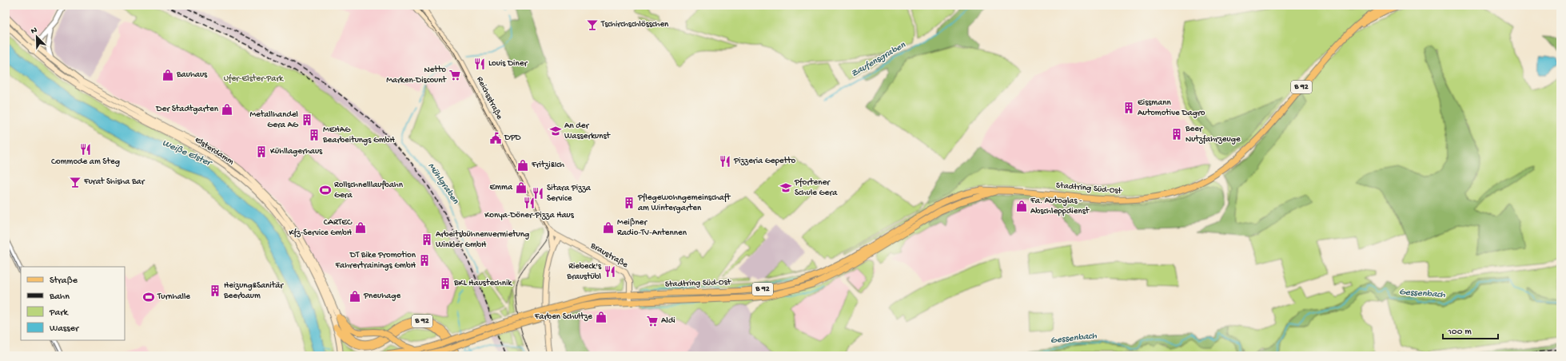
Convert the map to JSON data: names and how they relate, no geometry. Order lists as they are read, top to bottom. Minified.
{"streets":{"main road":["B 92","Reichsstraße","Elsterdamm","Stadtring Süd-Ost","Braustraße"]},"crossings":[["Reichsstraße","Braustraße"],["Stadtring Süd-Ost","Braustraße"]],"water":["Zaufensgraben","Weiße Elster","Mühlgraben","Gessenbach"],"parks":["Ufer-Elster-Park"],"places":{"bar":["Tschirchschlösschen","Furat Shisha Bar"],"restaurant":["Louis Diner","Commode am Steg","Pizzeria Gepetto","Sitara Pizza Service","Konya-Döner-Pizza Haus","Riebeck's Braustübl"],"shop":["Bauhaus","Der Stadtgarten","Fritzi&Ich","Emma","Fa. Autoglas - Abschleppdienst","CARTEC Kfz-Service GmbH","Meißner Radio-TV-Antennen","Pneuhage","Farben Schultze"],"supermarket":["Netto Marken-Discount","Aldi"],"building":["Eissmann Automotive Dagro","Metallhandel Gera AG","Beer Nutzfahrzeuge","MEHAG Bearbeitungs GmbH","Kühllagerhaus","Pflegewohngemeinschaft am Wintergarten","Arbeitsbühnenvermietung Winkler GmbH","DT Bike Promotion Fahrertrainings GmbH","BKL Haustechnik","Heizung&Sanitär Beerbaum"],"school or university":["An der Wasserkunst","Pfortener Schule Gera"],"public building":["DPD"],"sports":["Rollschnelllaufbahn Gera","Turnhalle"]},"legend":["Straße","Bahn","Park","Wasser"],"scale_bar":"100 m","north":"top left"}
